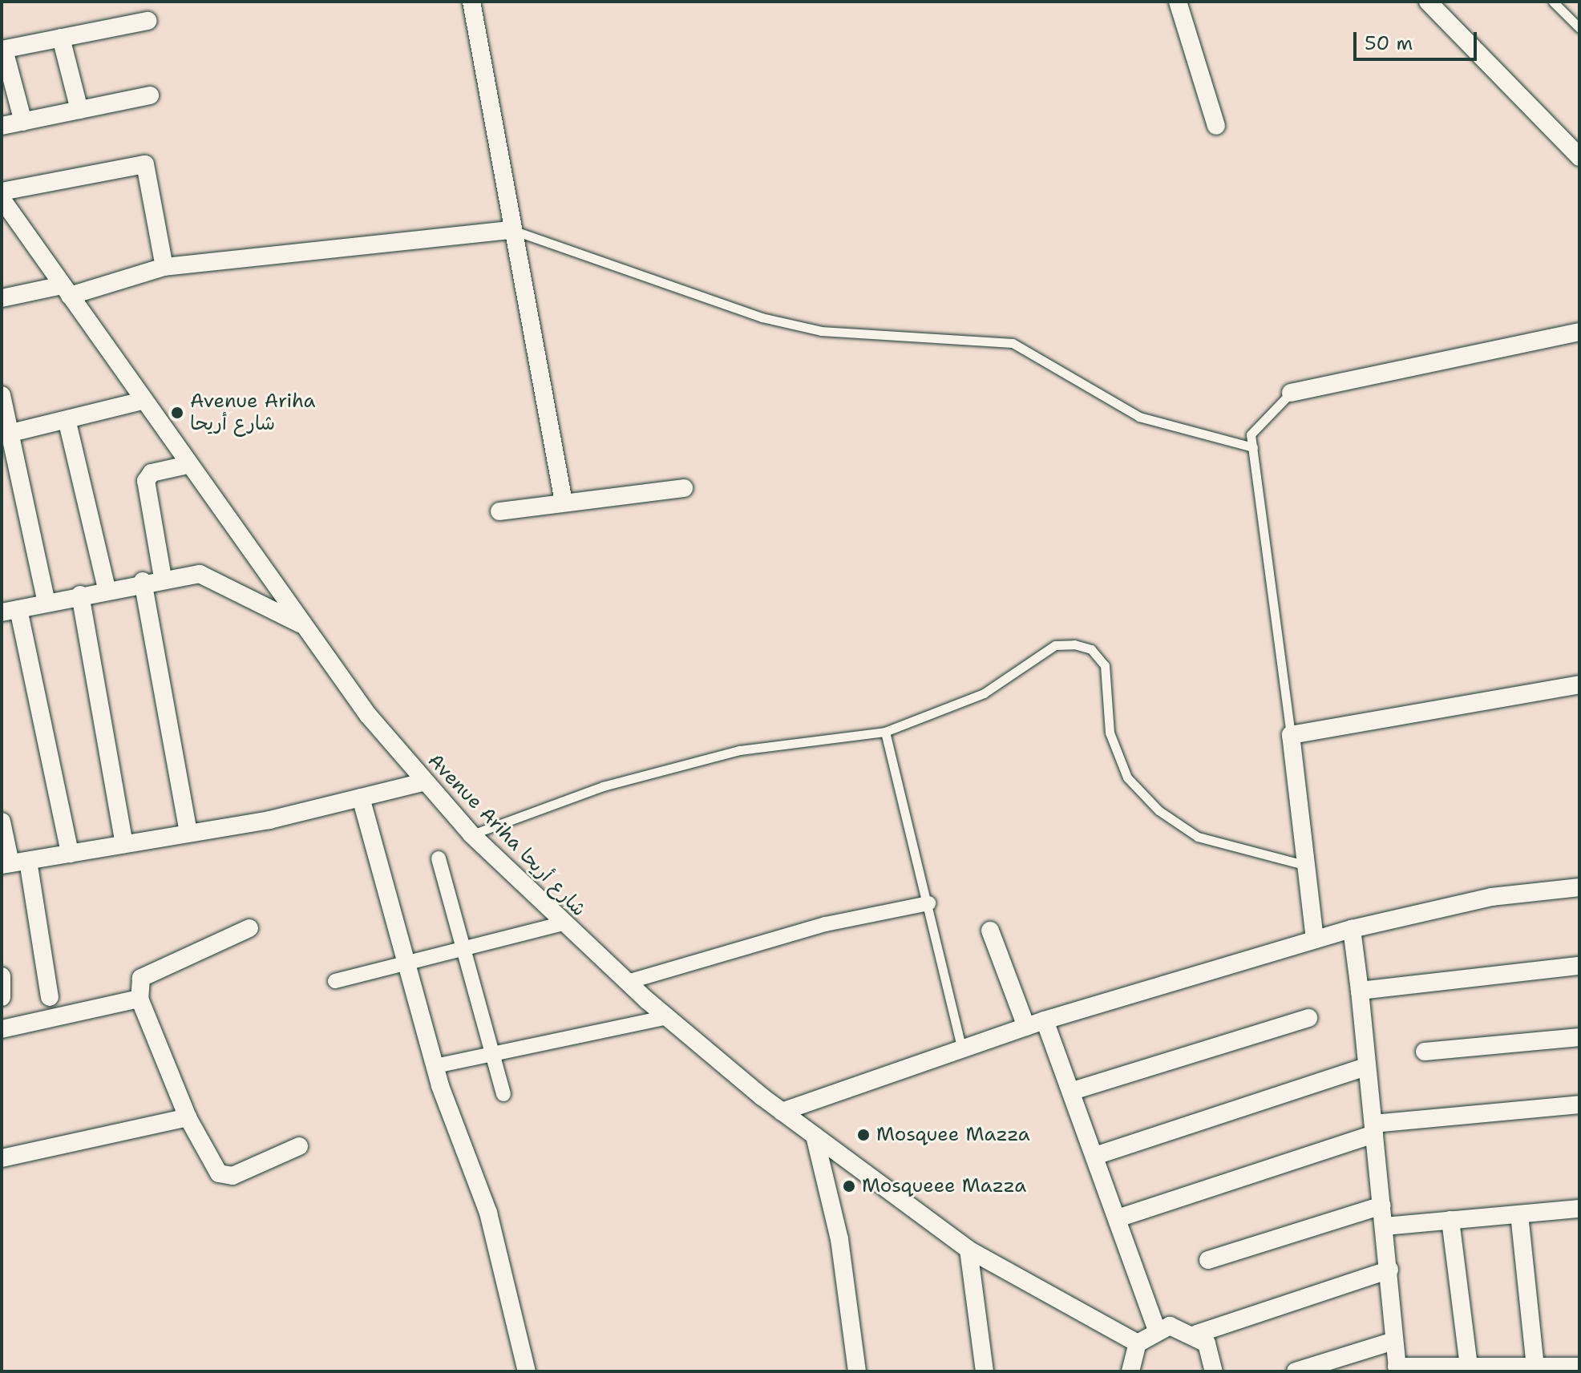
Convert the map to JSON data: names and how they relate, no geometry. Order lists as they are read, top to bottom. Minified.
{"streets":{"street":["Avenue Ariha شارع أريحا"]},"places":["Avenue Ariha شارع أريحا","Mosquee Mazza","Mosqueee Mazza"],"scale_bar":"50 m"}
